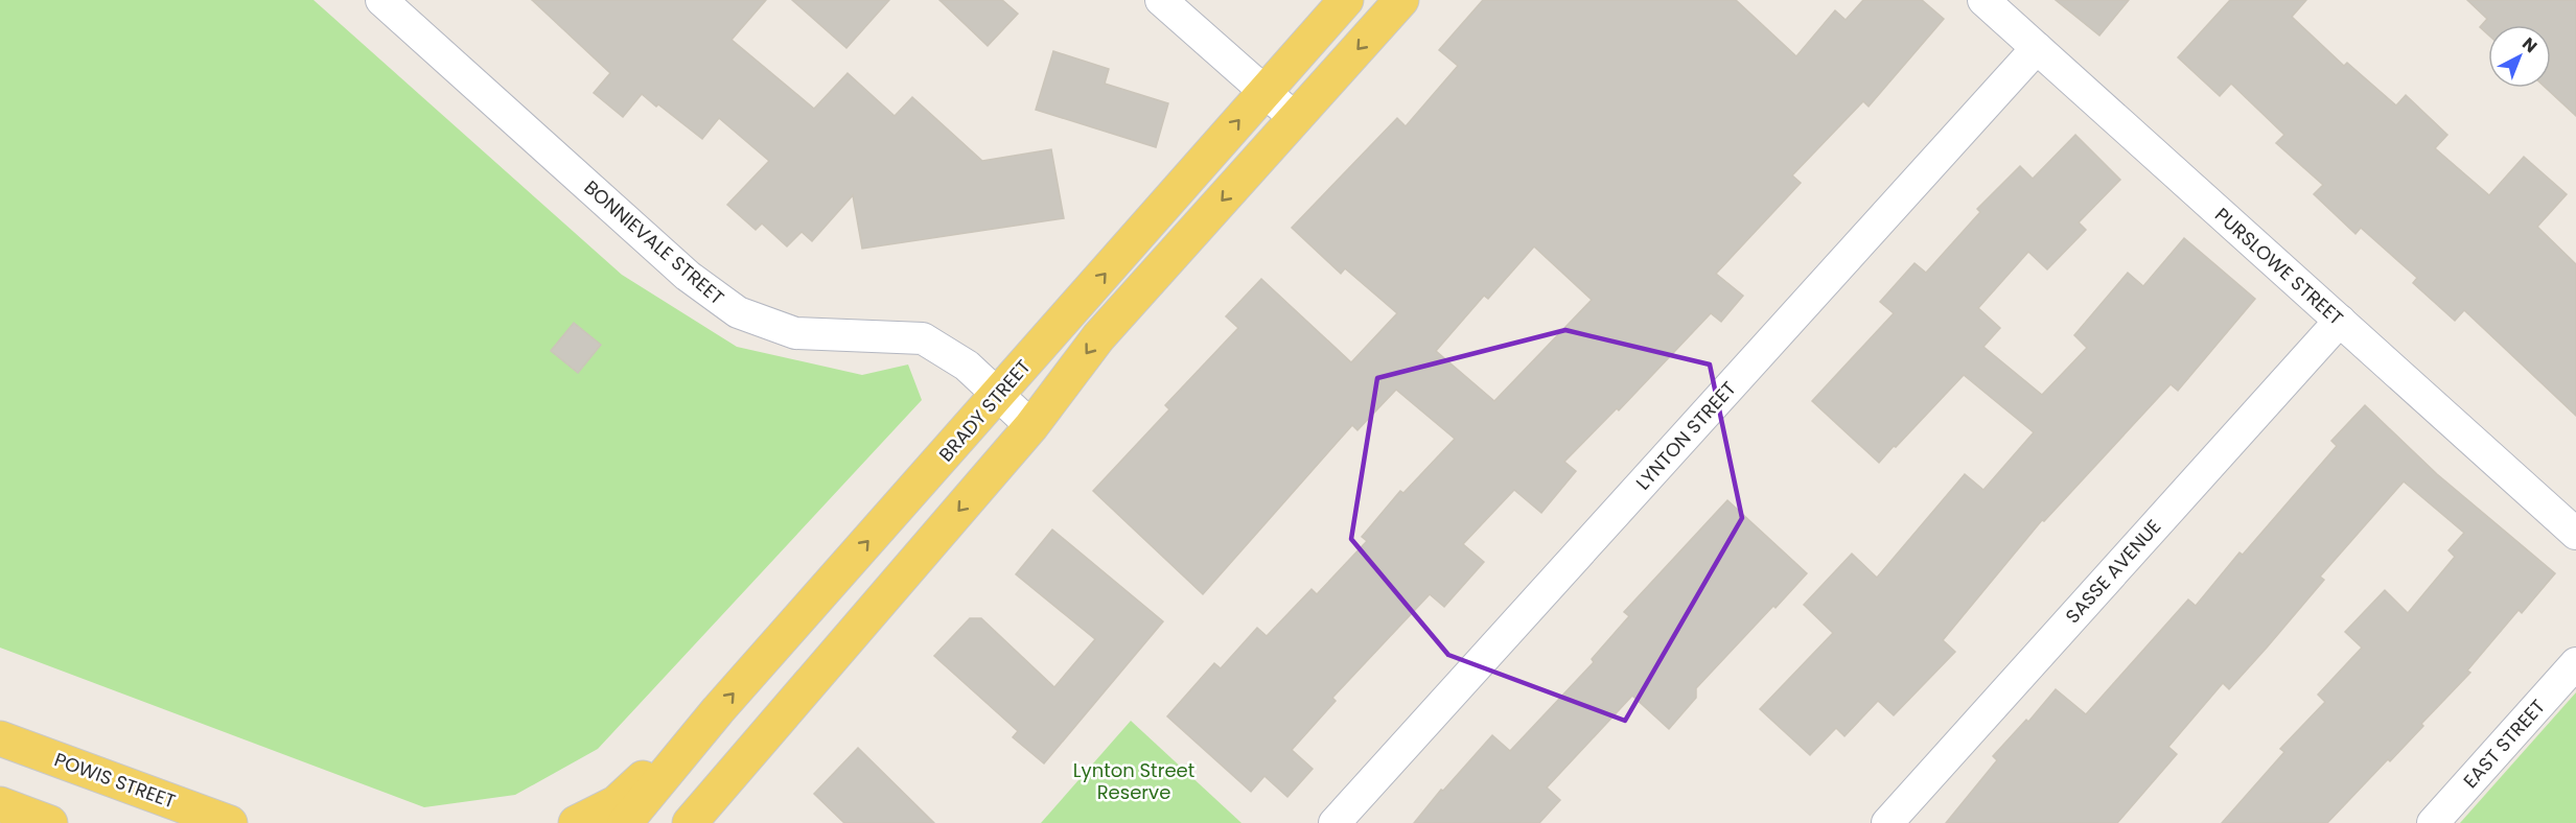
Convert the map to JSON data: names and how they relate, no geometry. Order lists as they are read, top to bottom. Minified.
{"streets":{"main road":["BRADY STREET","POWIS STREET"],"street":["BONNIEVALE STREET","PURSLOWE STREET","LYNTON STREET","SASSE AVENUE","EAST STREET"]},"crossings":[["BONNIEVALE STREET","BRADY STREET"],["PURSLOWE STREET","LYNTON STREET"],["PURSLOWE STREET","SASSE AVENUE"]],"parks":["Lynton Street Reserve"],"north":"top right"}
